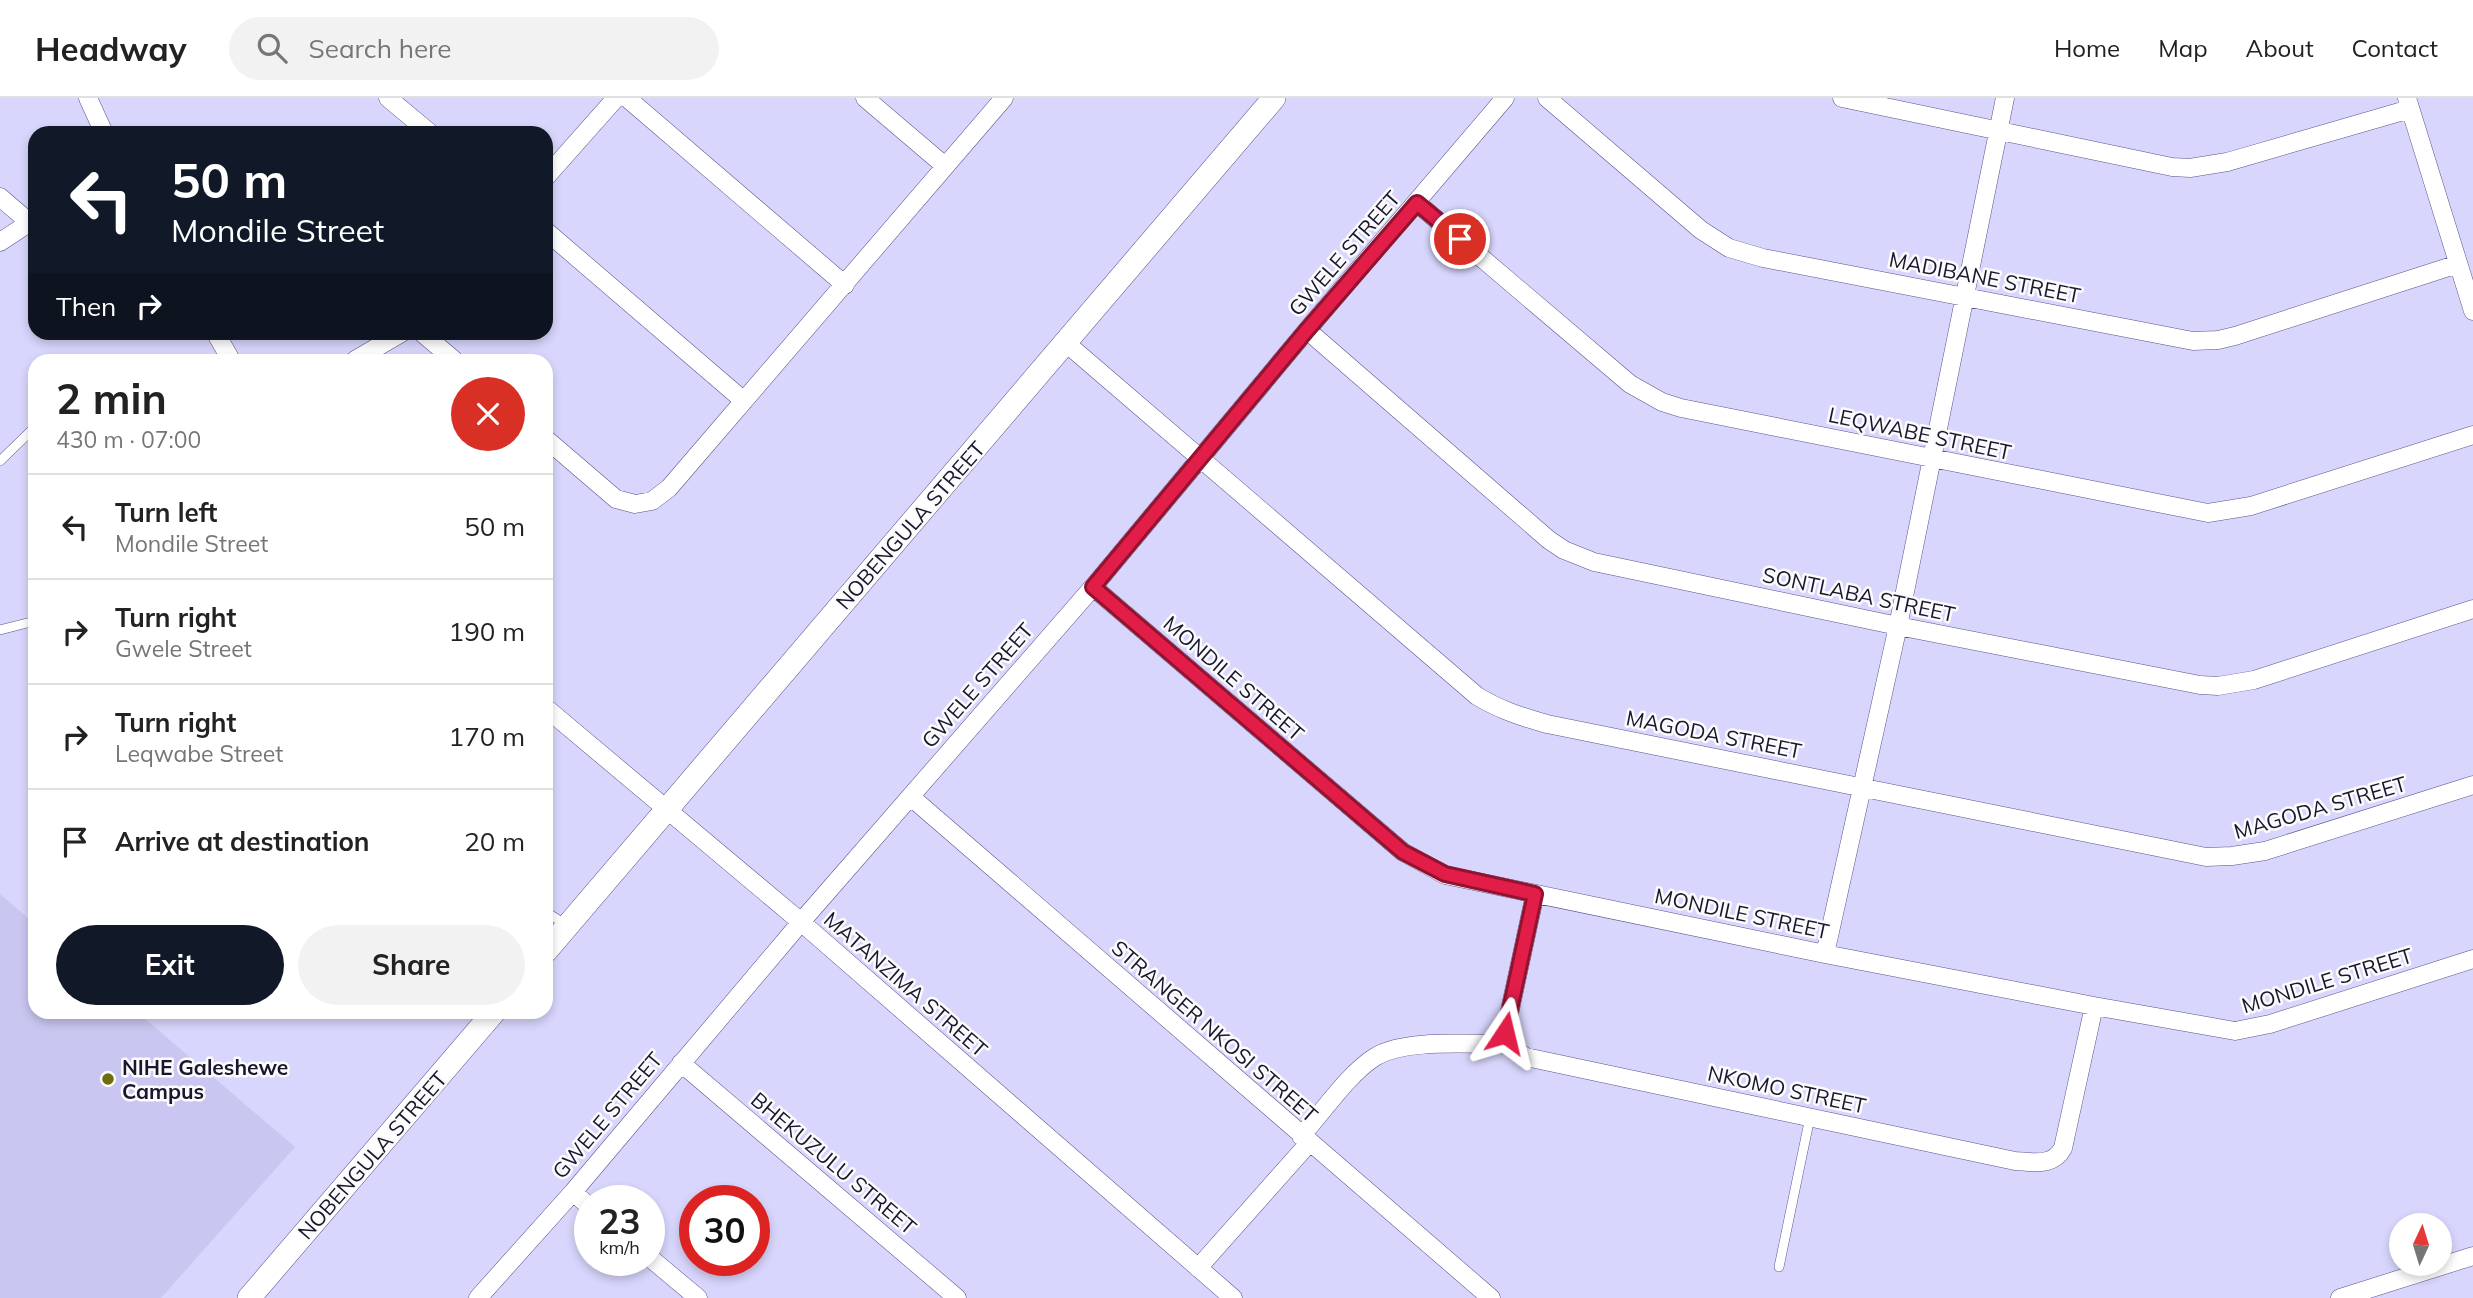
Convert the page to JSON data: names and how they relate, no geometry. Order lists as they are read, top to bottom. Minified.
{"streets":{"street":["GWELE STREET","MADIBANE STREET","LEQWABE STREET","NOBENGULA STREET","SONTLABA STREET","MONDILE STREET","MAGODA STREET","MATANZIMA STREET","STRANGER NKOSI STREET","NKOMO STREET","BHEKUZULU STREET"]},"crossings":[["GWELE STREET","LEQWABE STREET"],["GWELE STREET","SONTLABA STREET"],["GWELE STREET","MONDILE STREET"],["GWELE STREET","MAGODA STREET"],["GWELE STREET","MATANZIMA STREET"],["GWELE STREET","STRANGER NKOSI STREET"],["GWELE STREET","BHEKUZULU STREET"],["NOBENGULA STREET","MAGODA STREET"],["NOBENGULA STREET","MATANZIMA STREET"],["MONDILE STREET","NKOMO STREET"]],"places":["NIHE Galeshewe Campus"],"north":"top","page":{"header":"Headway","search":"Search here","nav":["Home","Map","About","Contact"],"turn":["50 m","Mondile Street"],"then":"Then","heading":["2 min","430 m · 07:00"],"list":[{"name":"Turn left","note":"Mondile Street","value":"50 m"},{"name":"Turn right","note":"Gwele Street","value":"190 m"},{"name":"Turn right","note":"Leqwabe Street","value":"170 m"},{"name":"Arrive at destination","value":"20 m"}],"buttons":["Exit","Share"],"speed":"23 km/h","limit":"30"}}
